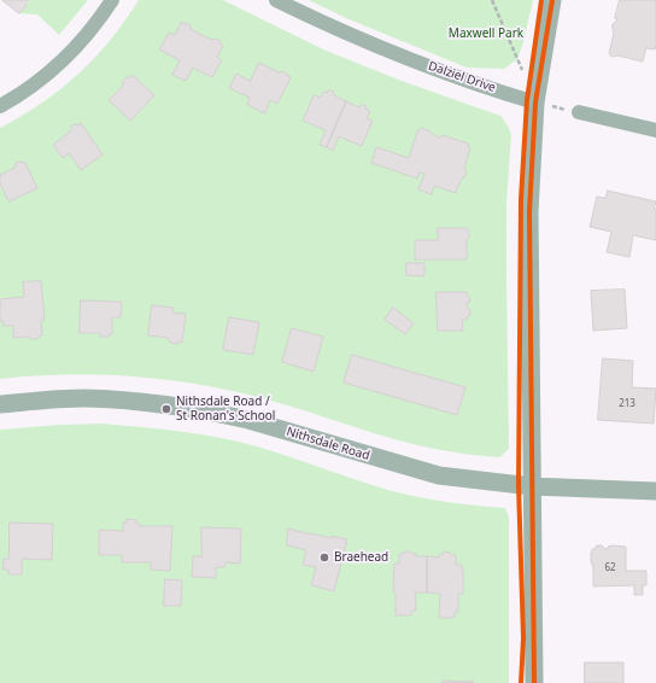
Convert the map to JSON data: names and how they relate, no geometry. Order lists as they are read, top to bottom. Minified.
{"streets":{"street":["Dalziel Drive","Nithsdale Road"]},"parks":["Maxwell Park"],"places":["Nithsdale Road / St Ronan's School","Braehead"],"house_numbers":["213","62"]}
